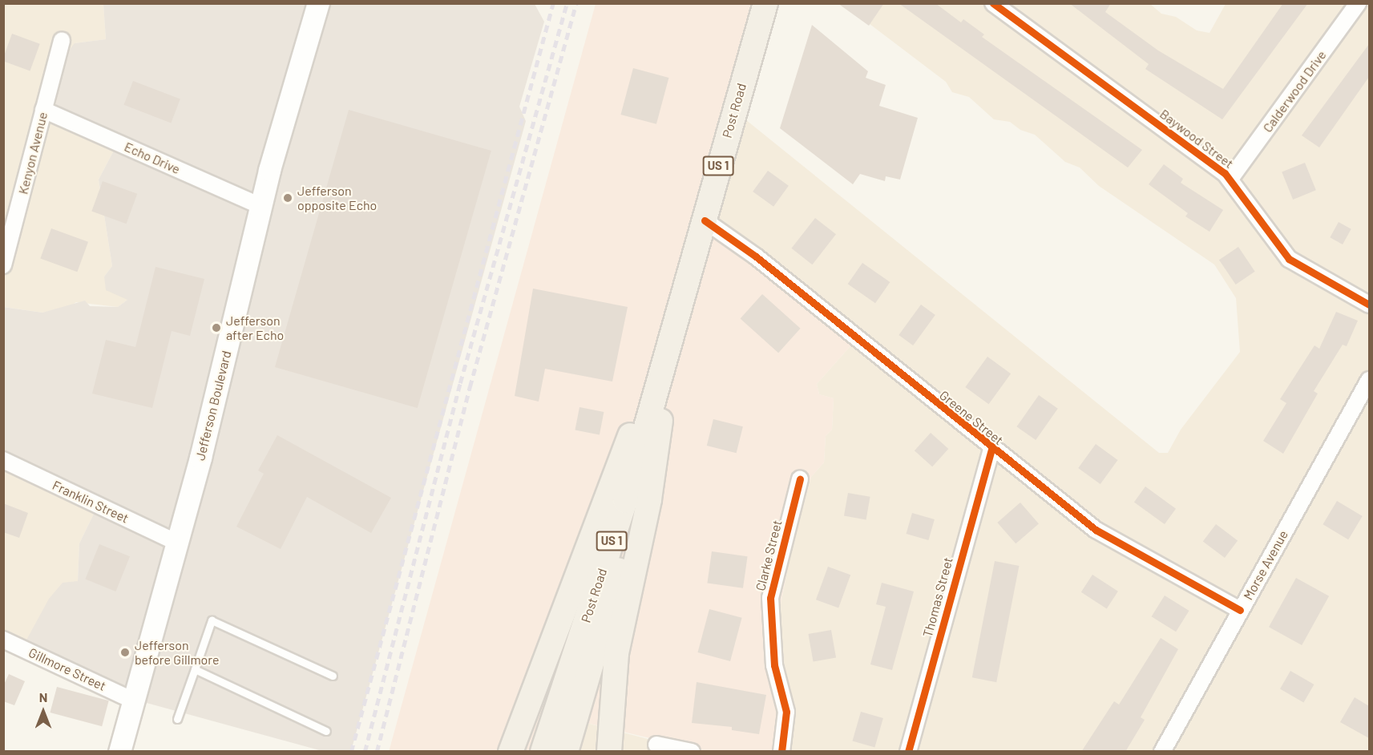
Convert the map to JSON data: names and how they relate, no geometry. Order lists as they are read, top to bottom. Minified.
{"streets":{"main road":["Post Road","US 1","Jefferson Boulevard"],"street":["Calderwood Drive","Baywood Street","Kenyon Avenue","Echo Drive","Greene Street","Franklin Street","Clarke Street","Morse Avenue","Thomas Street","Gillmore Street"]},"crossings":[["Calderwood Drive","Baywood Street"],["Post Road","Greene Street"],["Kenyon Avenue","Echo Drive"],["Echo Drive","Jefferson Boulevard"],["Jefferson Boulevard","Franklin Street"],["Jefferson Boulevard","Gillmore Street"],["Greene Street","Morse Avenue"],["Greene Street","Thomas Street"]],"places":["Jefferson opposite Echo","Jefferson after Echo","Jefferson before Gillmore"],"north":"top"}
